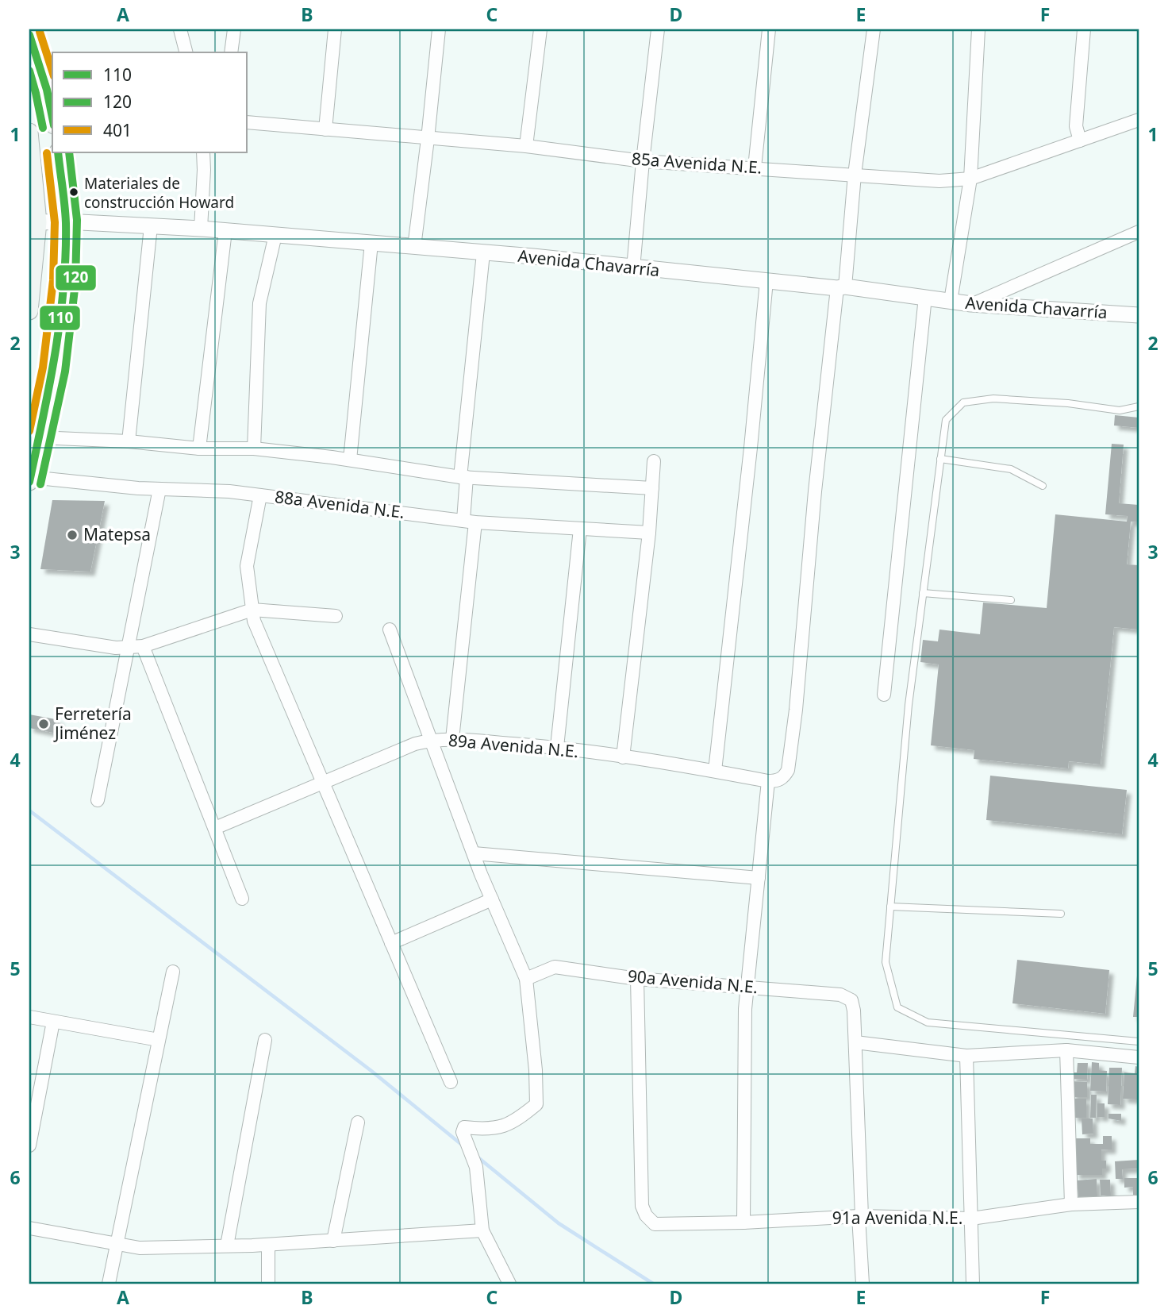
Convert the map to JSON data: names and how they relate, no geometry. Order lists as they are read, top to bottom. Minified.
{"streets":{"street":["85a Avenida N.E.","Avenida Chavarría","88a Avenida N.E.","89a Avenida N.E.","90a Avenida N.E.","91a Avenida N.E."]},"crossings":[["90a Avenida N.E.","91a Avenida N.E."]],"places":["Materiales de construcción Howard","Matepsa","Ferretería Jiménez"],"lines":["transit line 401","transit line 110","transit line 120"],"legend":["110","120","401"],"grid":{"columns":["A","B","C","D","E","F"],"rows":["1","2","3","4","5","6"]}}
